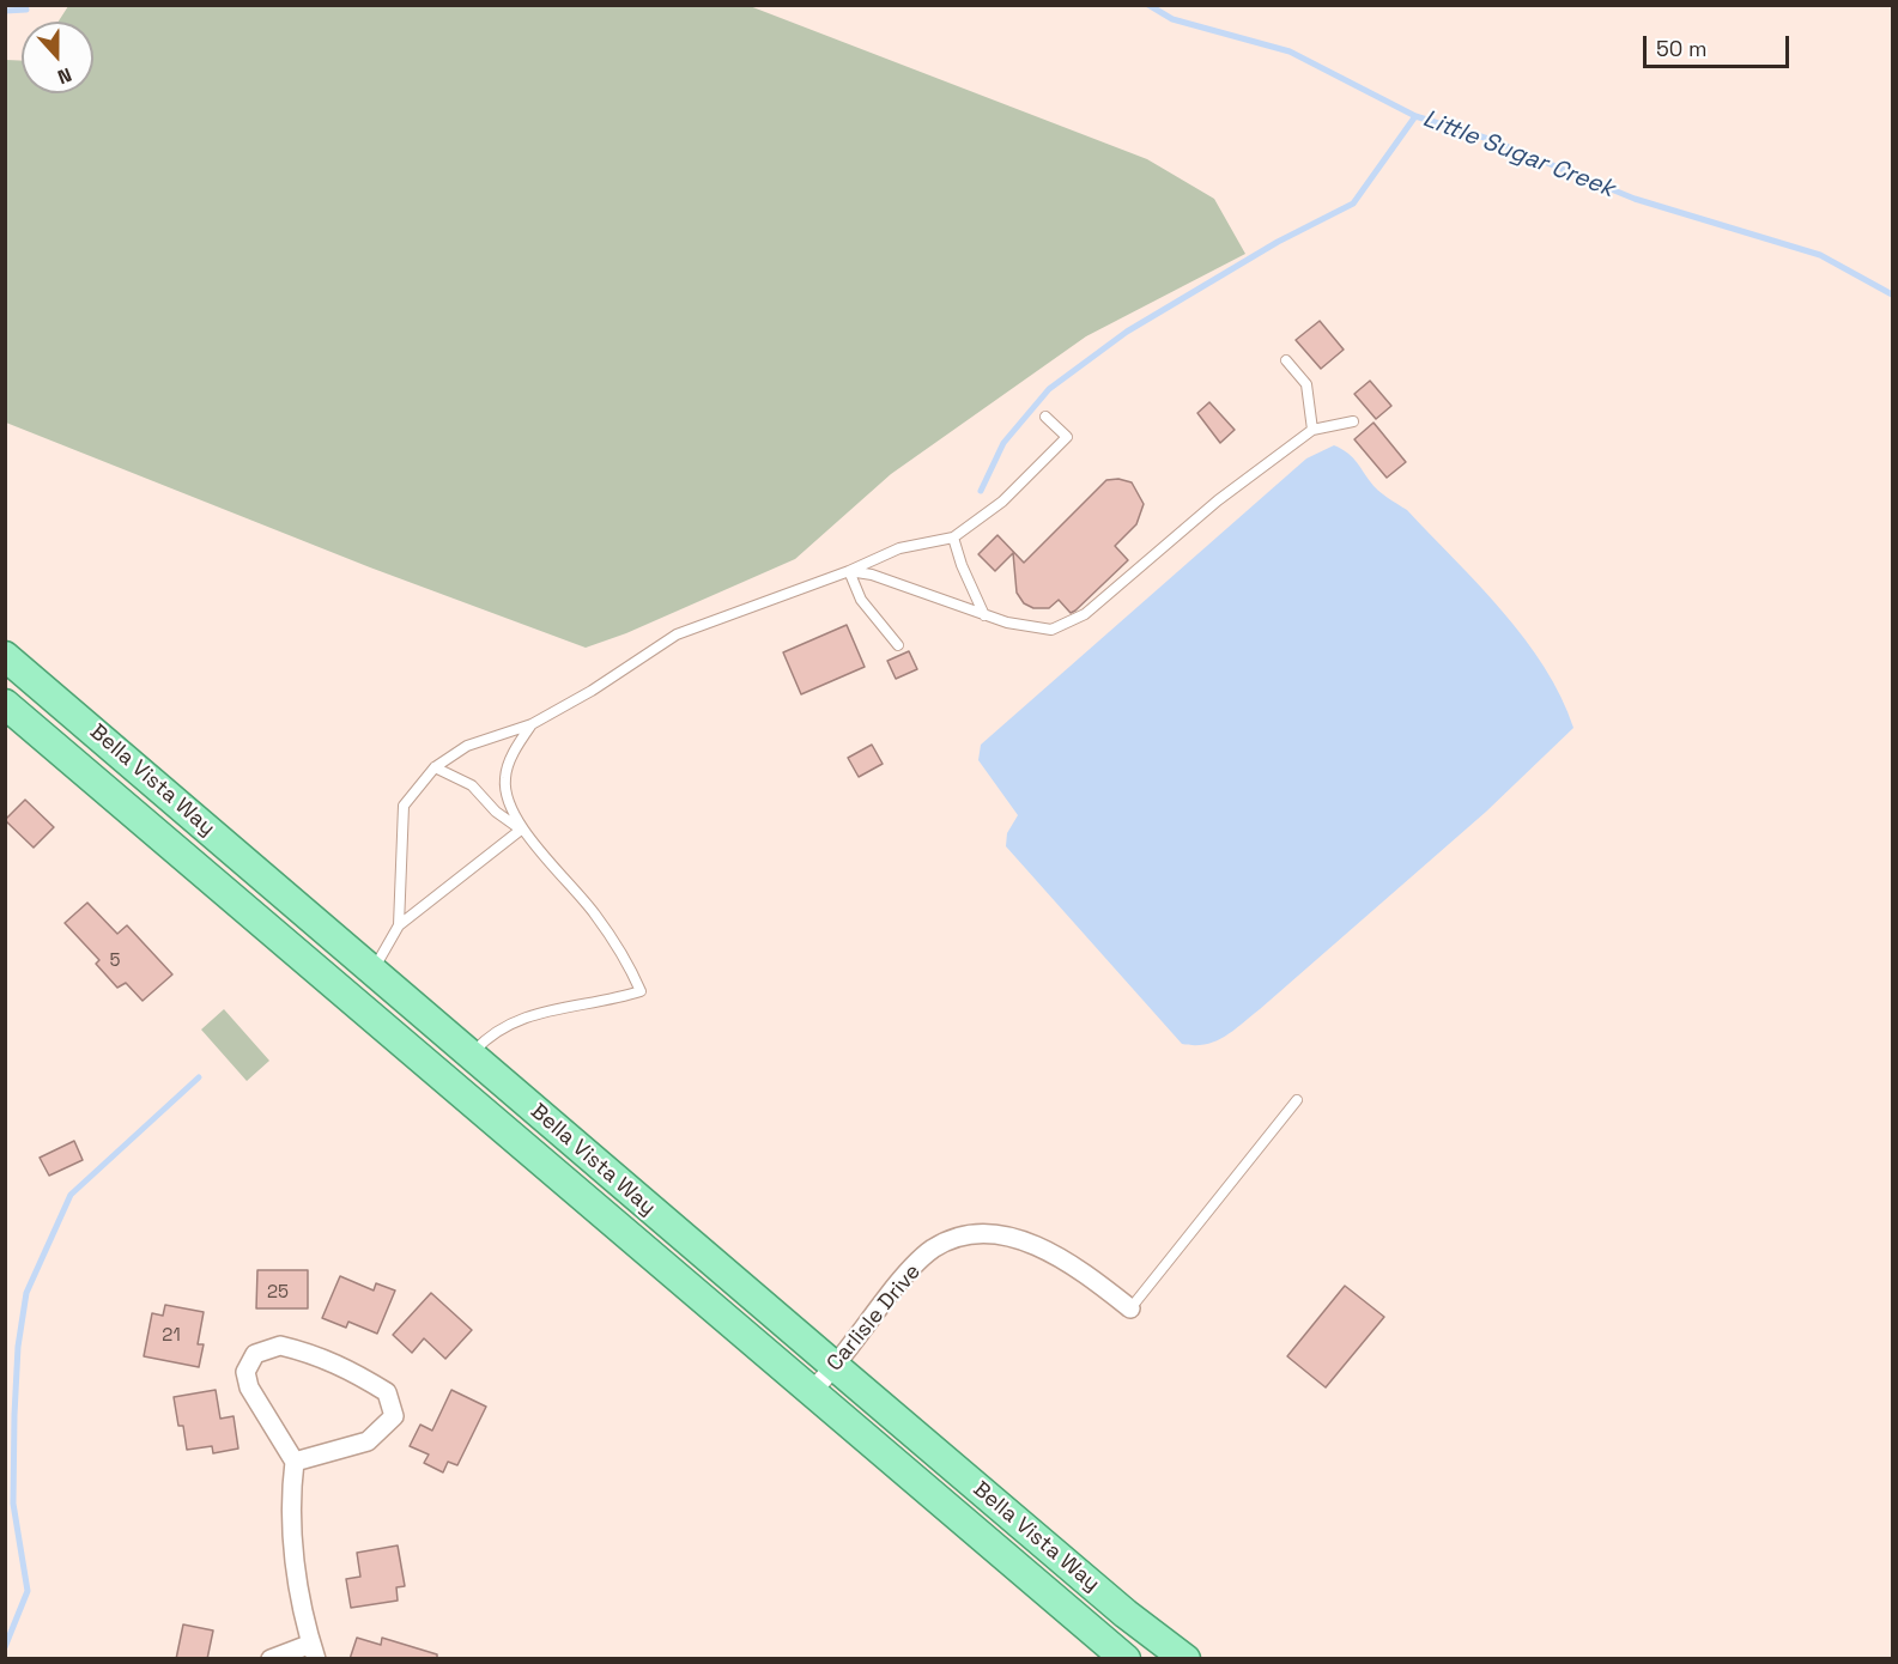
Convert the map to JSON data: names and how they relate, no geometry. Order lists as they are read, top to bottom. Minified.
{"streets":{"main road":["Bella Vista Way"],"street":["Carlisle Drive"]},"crossings":[["Bella Vista Way","Carlisle Drive"]],"water":["Little Sugar Creek"],"house_numbers":["5","25","21"],"scale_bar":"50 m","north":"bottom"}
